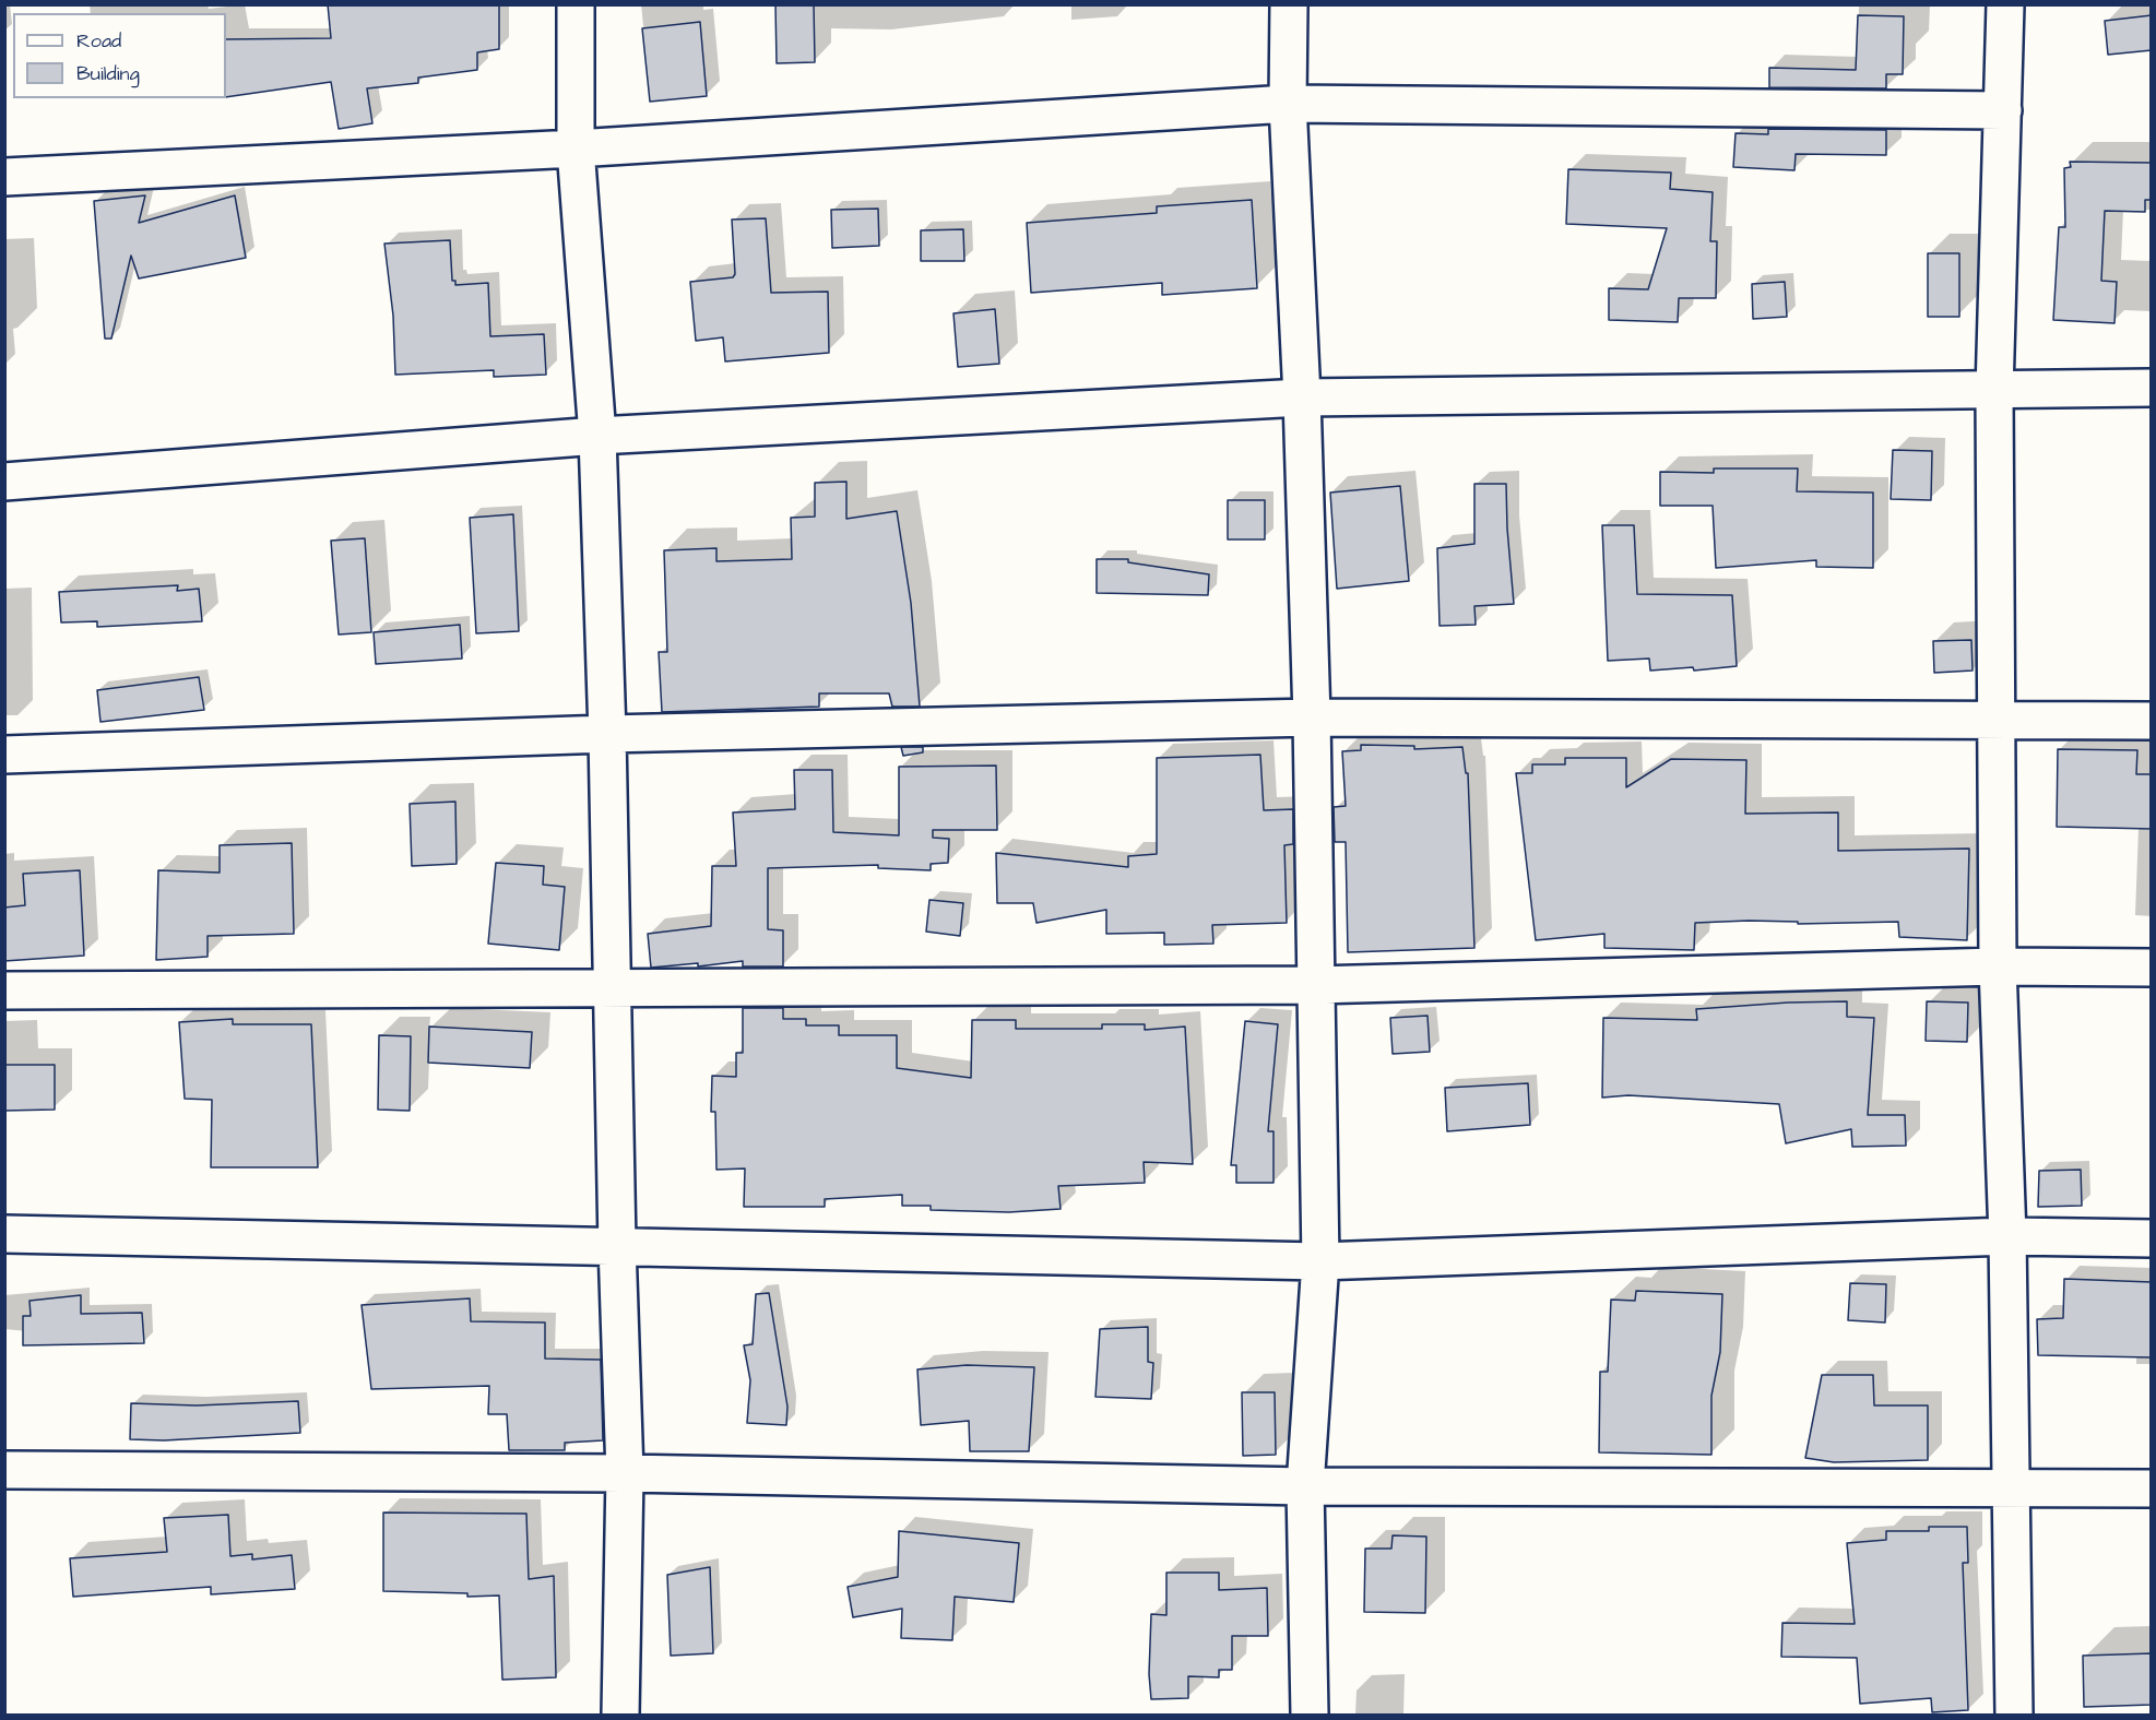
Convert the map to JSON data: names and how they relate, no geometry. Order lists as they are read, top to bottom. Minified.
{"legend":["Road","Building"]}
